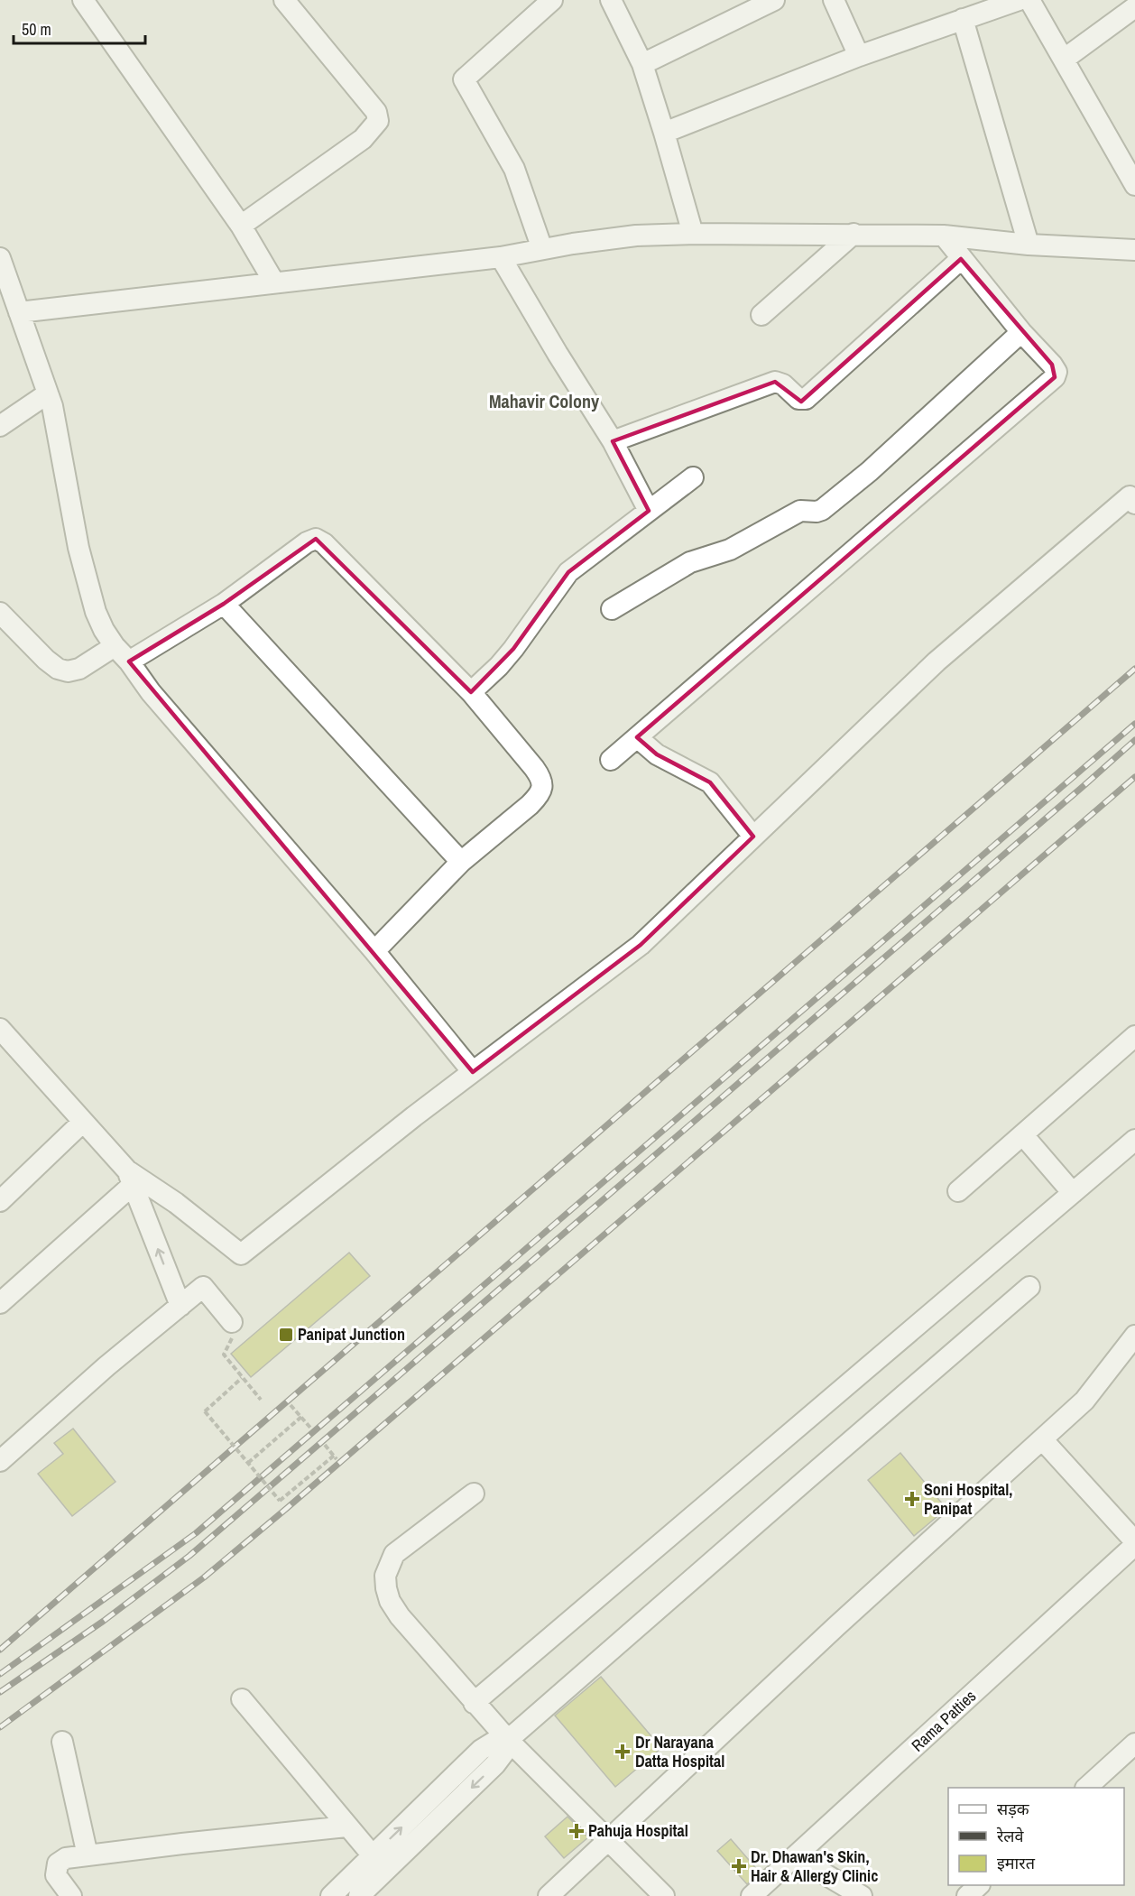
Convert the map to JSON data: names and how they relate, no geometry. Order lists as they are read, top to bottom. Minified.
{"streets":{"street":["Rama Patties"]},"districts":["Mahavir Colony"],"places":{"transit":["Panipat Junction"],"health":["Soni Hospital, Panipat","Dr Narayana Datta Hospital","Pahuja Hospital","Dr. Dhawan's Skin, Hair & Allergy Clinic"]},"legend":["सड़क","रेलवे","इमारत"],"scale_bar":"50 m"}
